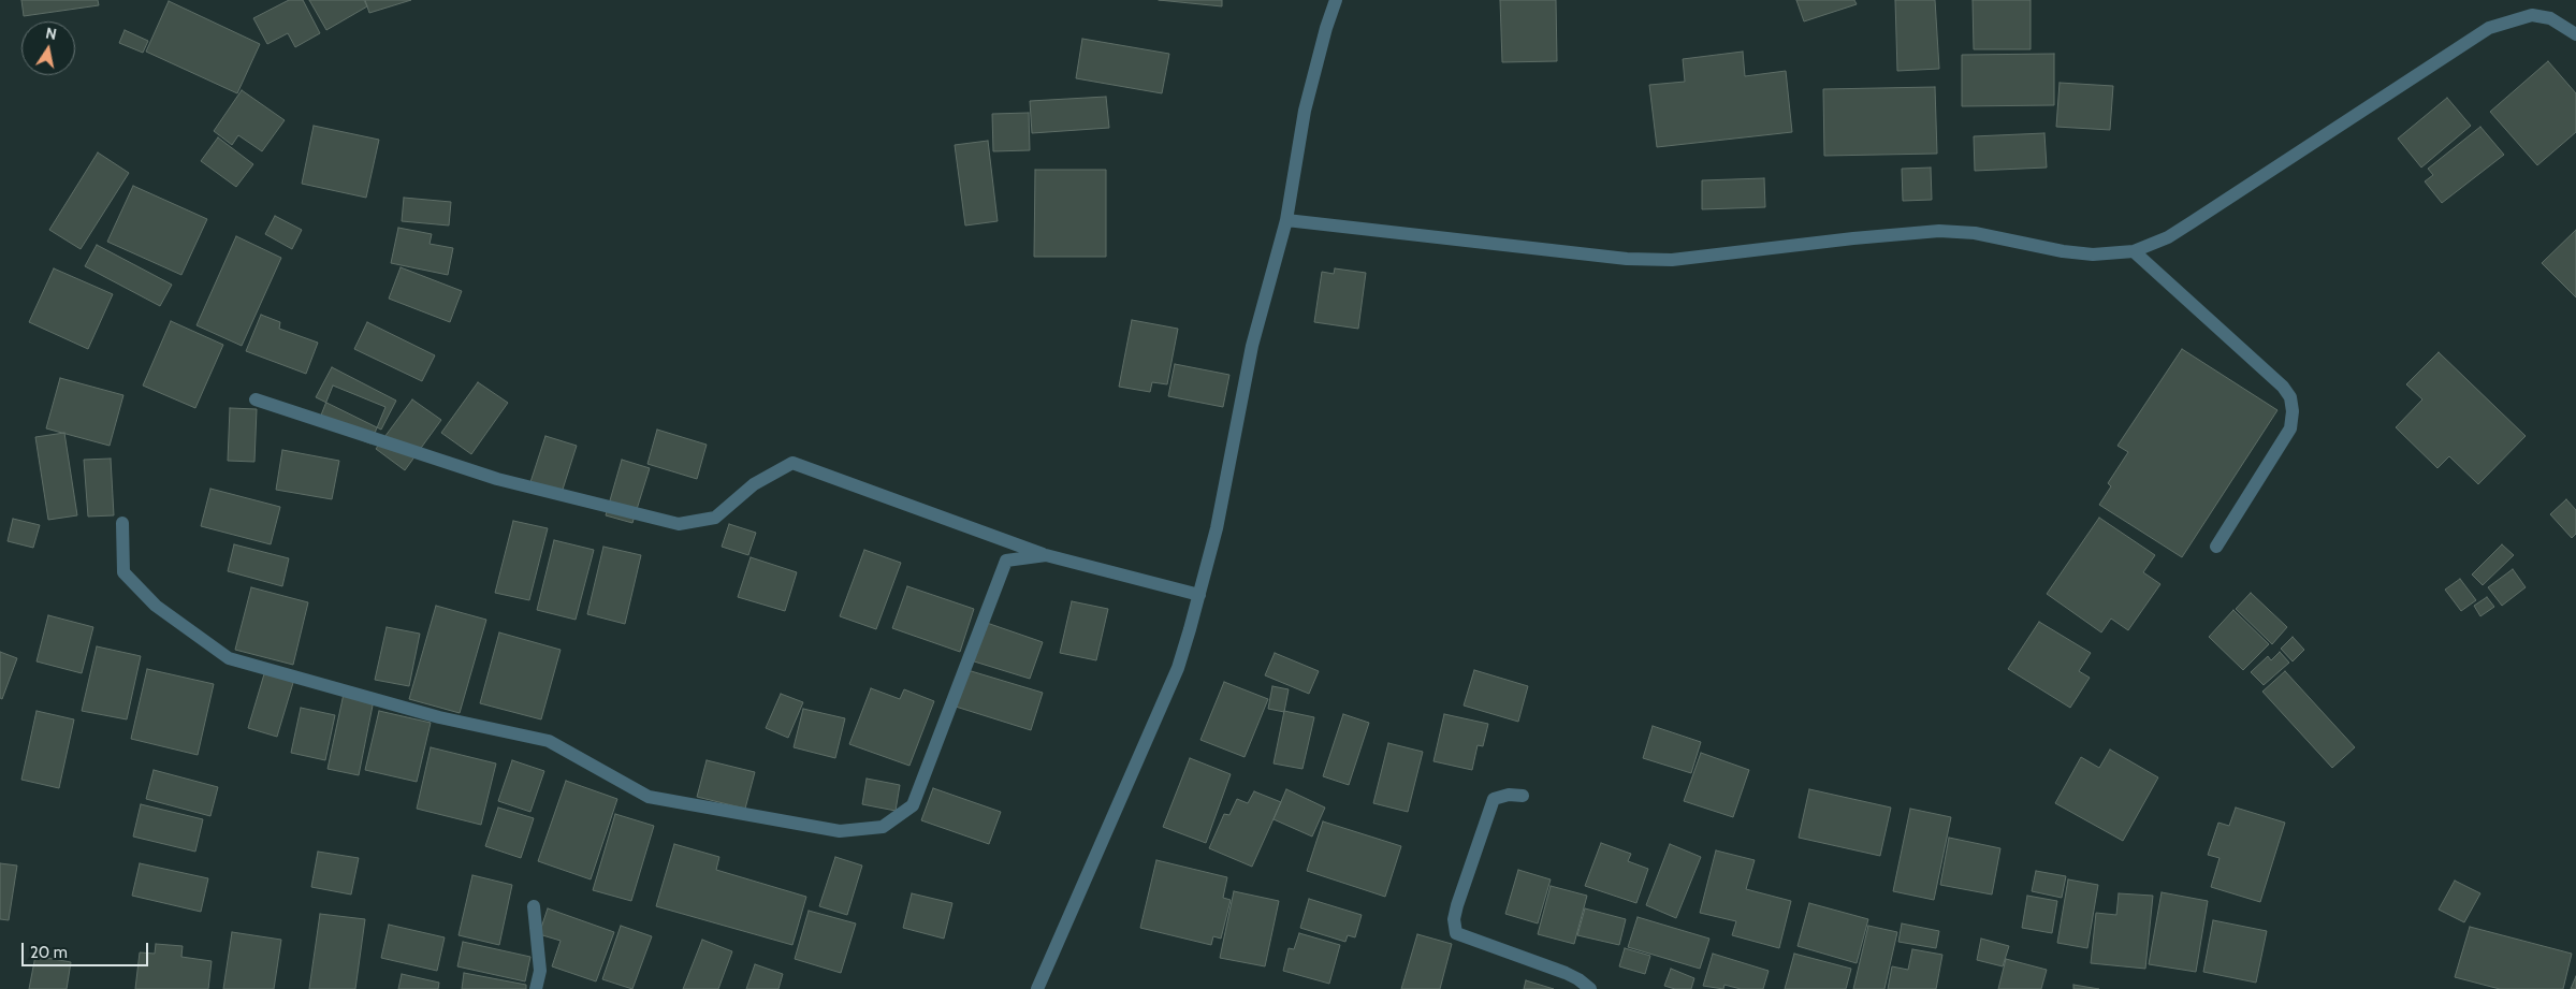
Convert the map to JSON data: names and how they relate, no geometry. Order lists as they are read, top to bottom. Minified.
{"scale_bar":"20 m","north":"top"}
